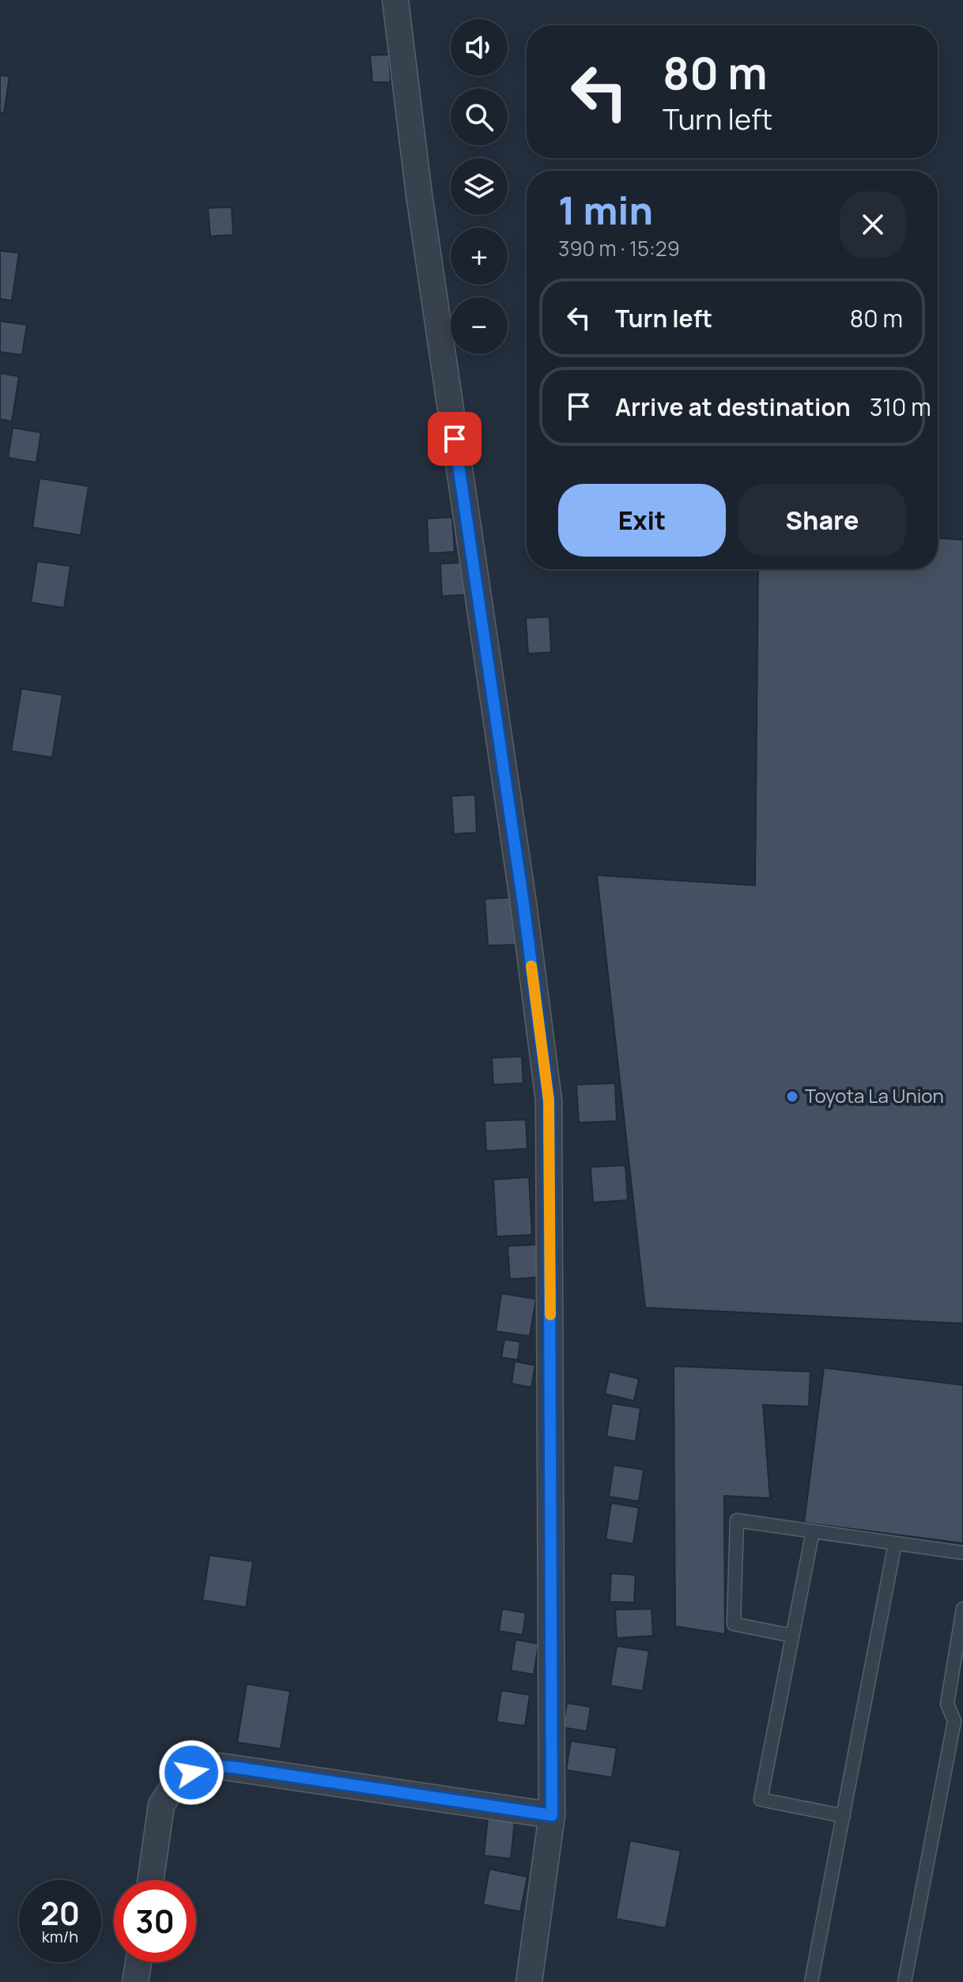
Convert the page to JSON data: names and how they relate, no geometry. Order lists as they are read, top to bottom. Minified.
{"places":["Toyota La Union"],"page":{"map_buttons":["+","−"],"turn":["80 m","Turn left"],"heading":["1 min","390 m · 15:29"],"list":[{"name":"Turn left","value":"80 m"},{"name":"Arrive at destination","value":"310 m"}],"buttons":["Exit","Share"],"speed":"20 km/h","limit":"30"}}
